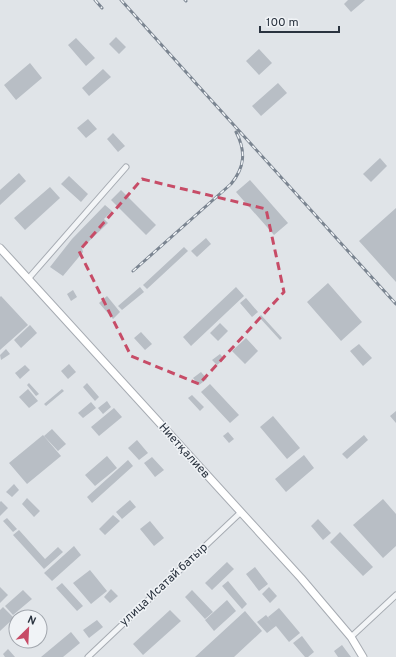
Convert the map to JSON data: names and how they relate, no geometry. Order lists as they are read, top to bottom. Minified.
{"streets":{"street":["Ниетқалиев","улица Исатай батыр"]},"crossings":[["Ниетқалиев","улица Исатай батыр"]],"scale_bar":"100 m","north":"top right"}
